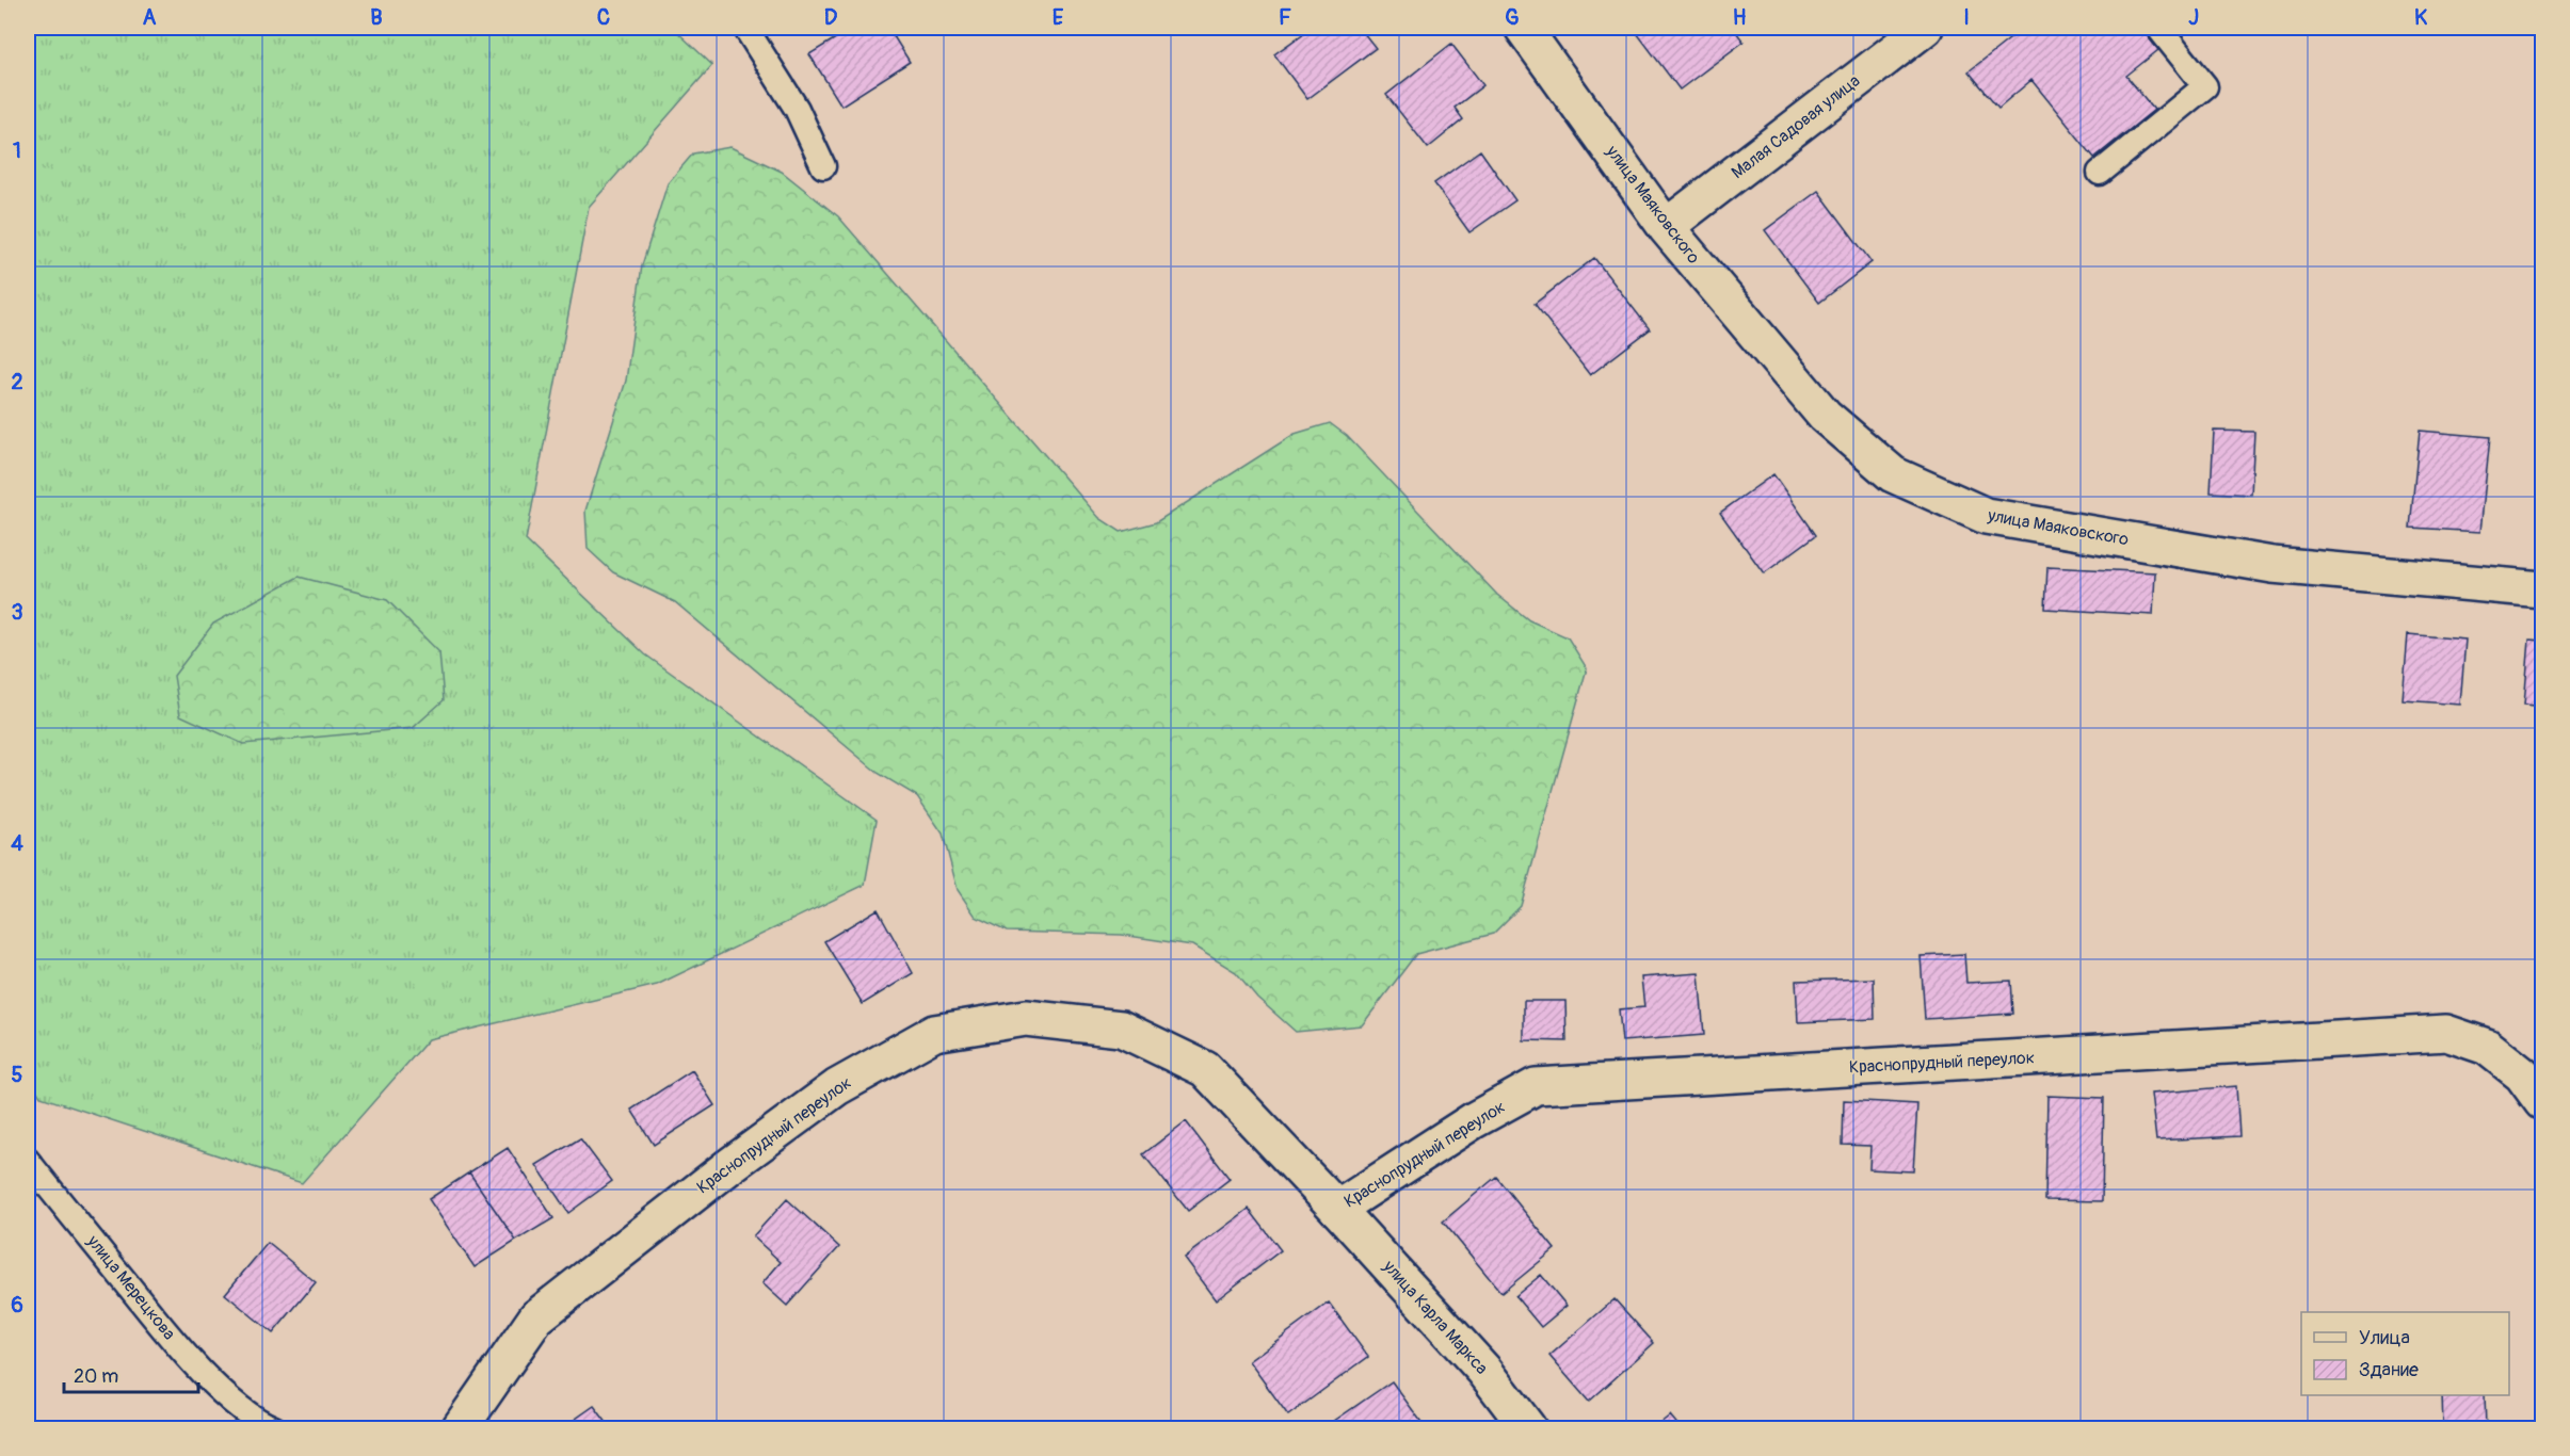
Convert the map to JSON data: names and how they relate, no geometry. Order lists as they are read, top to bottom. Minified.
{"streets":{"street":["Малая Садовая улица","улица Маяковского","Краснопрудный переулок","улица Карла Маркса"],"lane":["улица Мерецкова"]},"crossings":[["Малая Садовая улица","улица Маяковского"],["Краснопрудный переулок","улица Карла Маркса"]],"legend":["Улица","Здание"],"scale_bar":"20 m","grid":{"columns":["A","B","C","D","E","F","G","H","I","J","K"],"rows":["1","2","3","4","5","6"]}}
